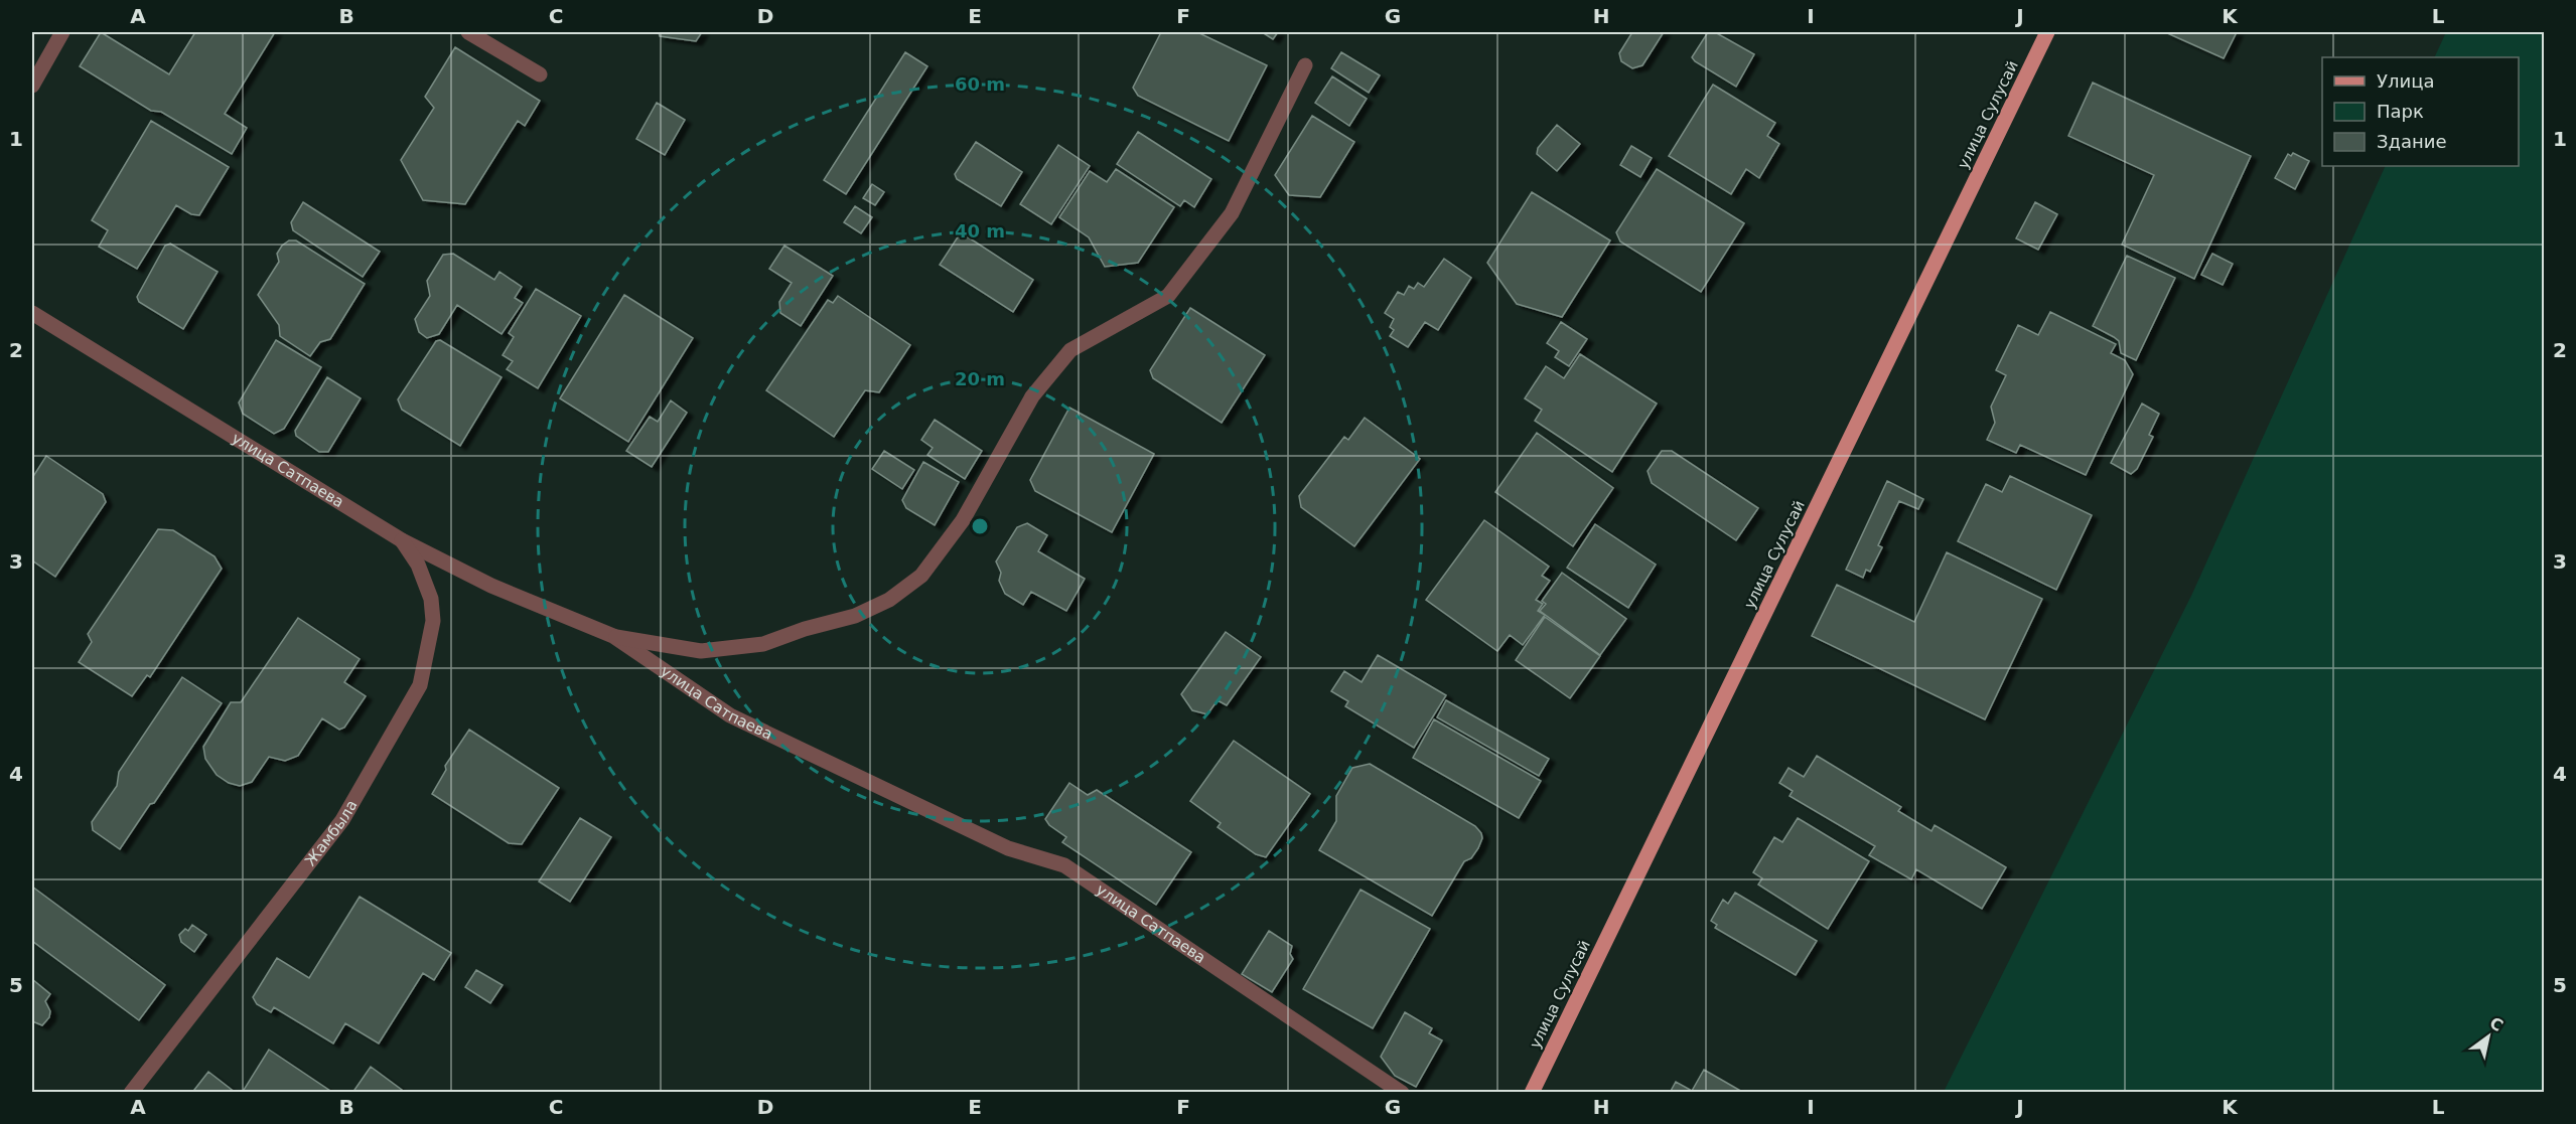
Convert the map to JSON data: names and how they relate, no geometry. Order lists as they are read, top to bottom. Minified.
{"streets":{"main road":["улица Сулусай"],"street":["улица Сатпаева","Жамбыла"]},"crossings":[["улица Сатпаева","Жамбыла"]],"legend":["Улица","Парк","Здание"],"north":"top right","grid":{"columns":["A","B","C","D","E","F","G","H","I","J","K","L"],"rows":["1","2","3","4","5"]},"rings":["60 m","40 m","20 m"]}
